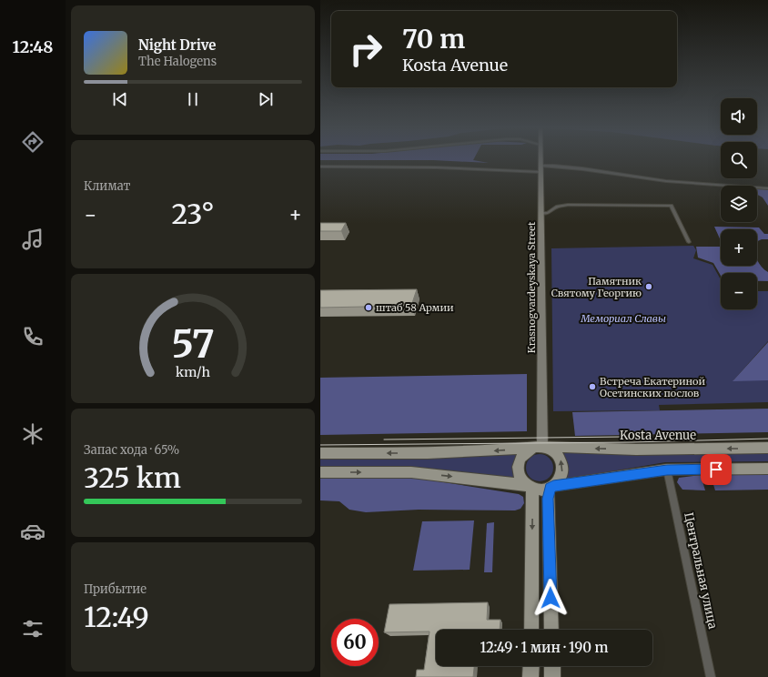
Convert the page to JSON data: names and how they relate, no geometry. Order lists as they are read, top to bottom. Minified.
{"streets":{"main road":["Krasnogvardeyskaya Street","Kosta Avenue"],"street":["Центральная улица"]},"crossings":[["Krasnogvardeyskaya Street","Kosta Avenue"]],"parks":["Мемориал Славы"],"places":["Памятник Святому Георгию","штаб 58 Армии","Встреча Екатериной Осетинских послов"],"page":{"tabs":"12:48","turn":["70 m","Kosta Avenue"],"song":["Night Drive","The Halogens"],"map_buttons":["+","−"],"tile":["Климат",["Запас хода · 65%","325 km"],["Прибытие","12:49"]],"heat":["−","23°","+"],"limit":"60","trip":"12:49 · 1 мин · 190 m","gauge":["57","km/h"]}}
